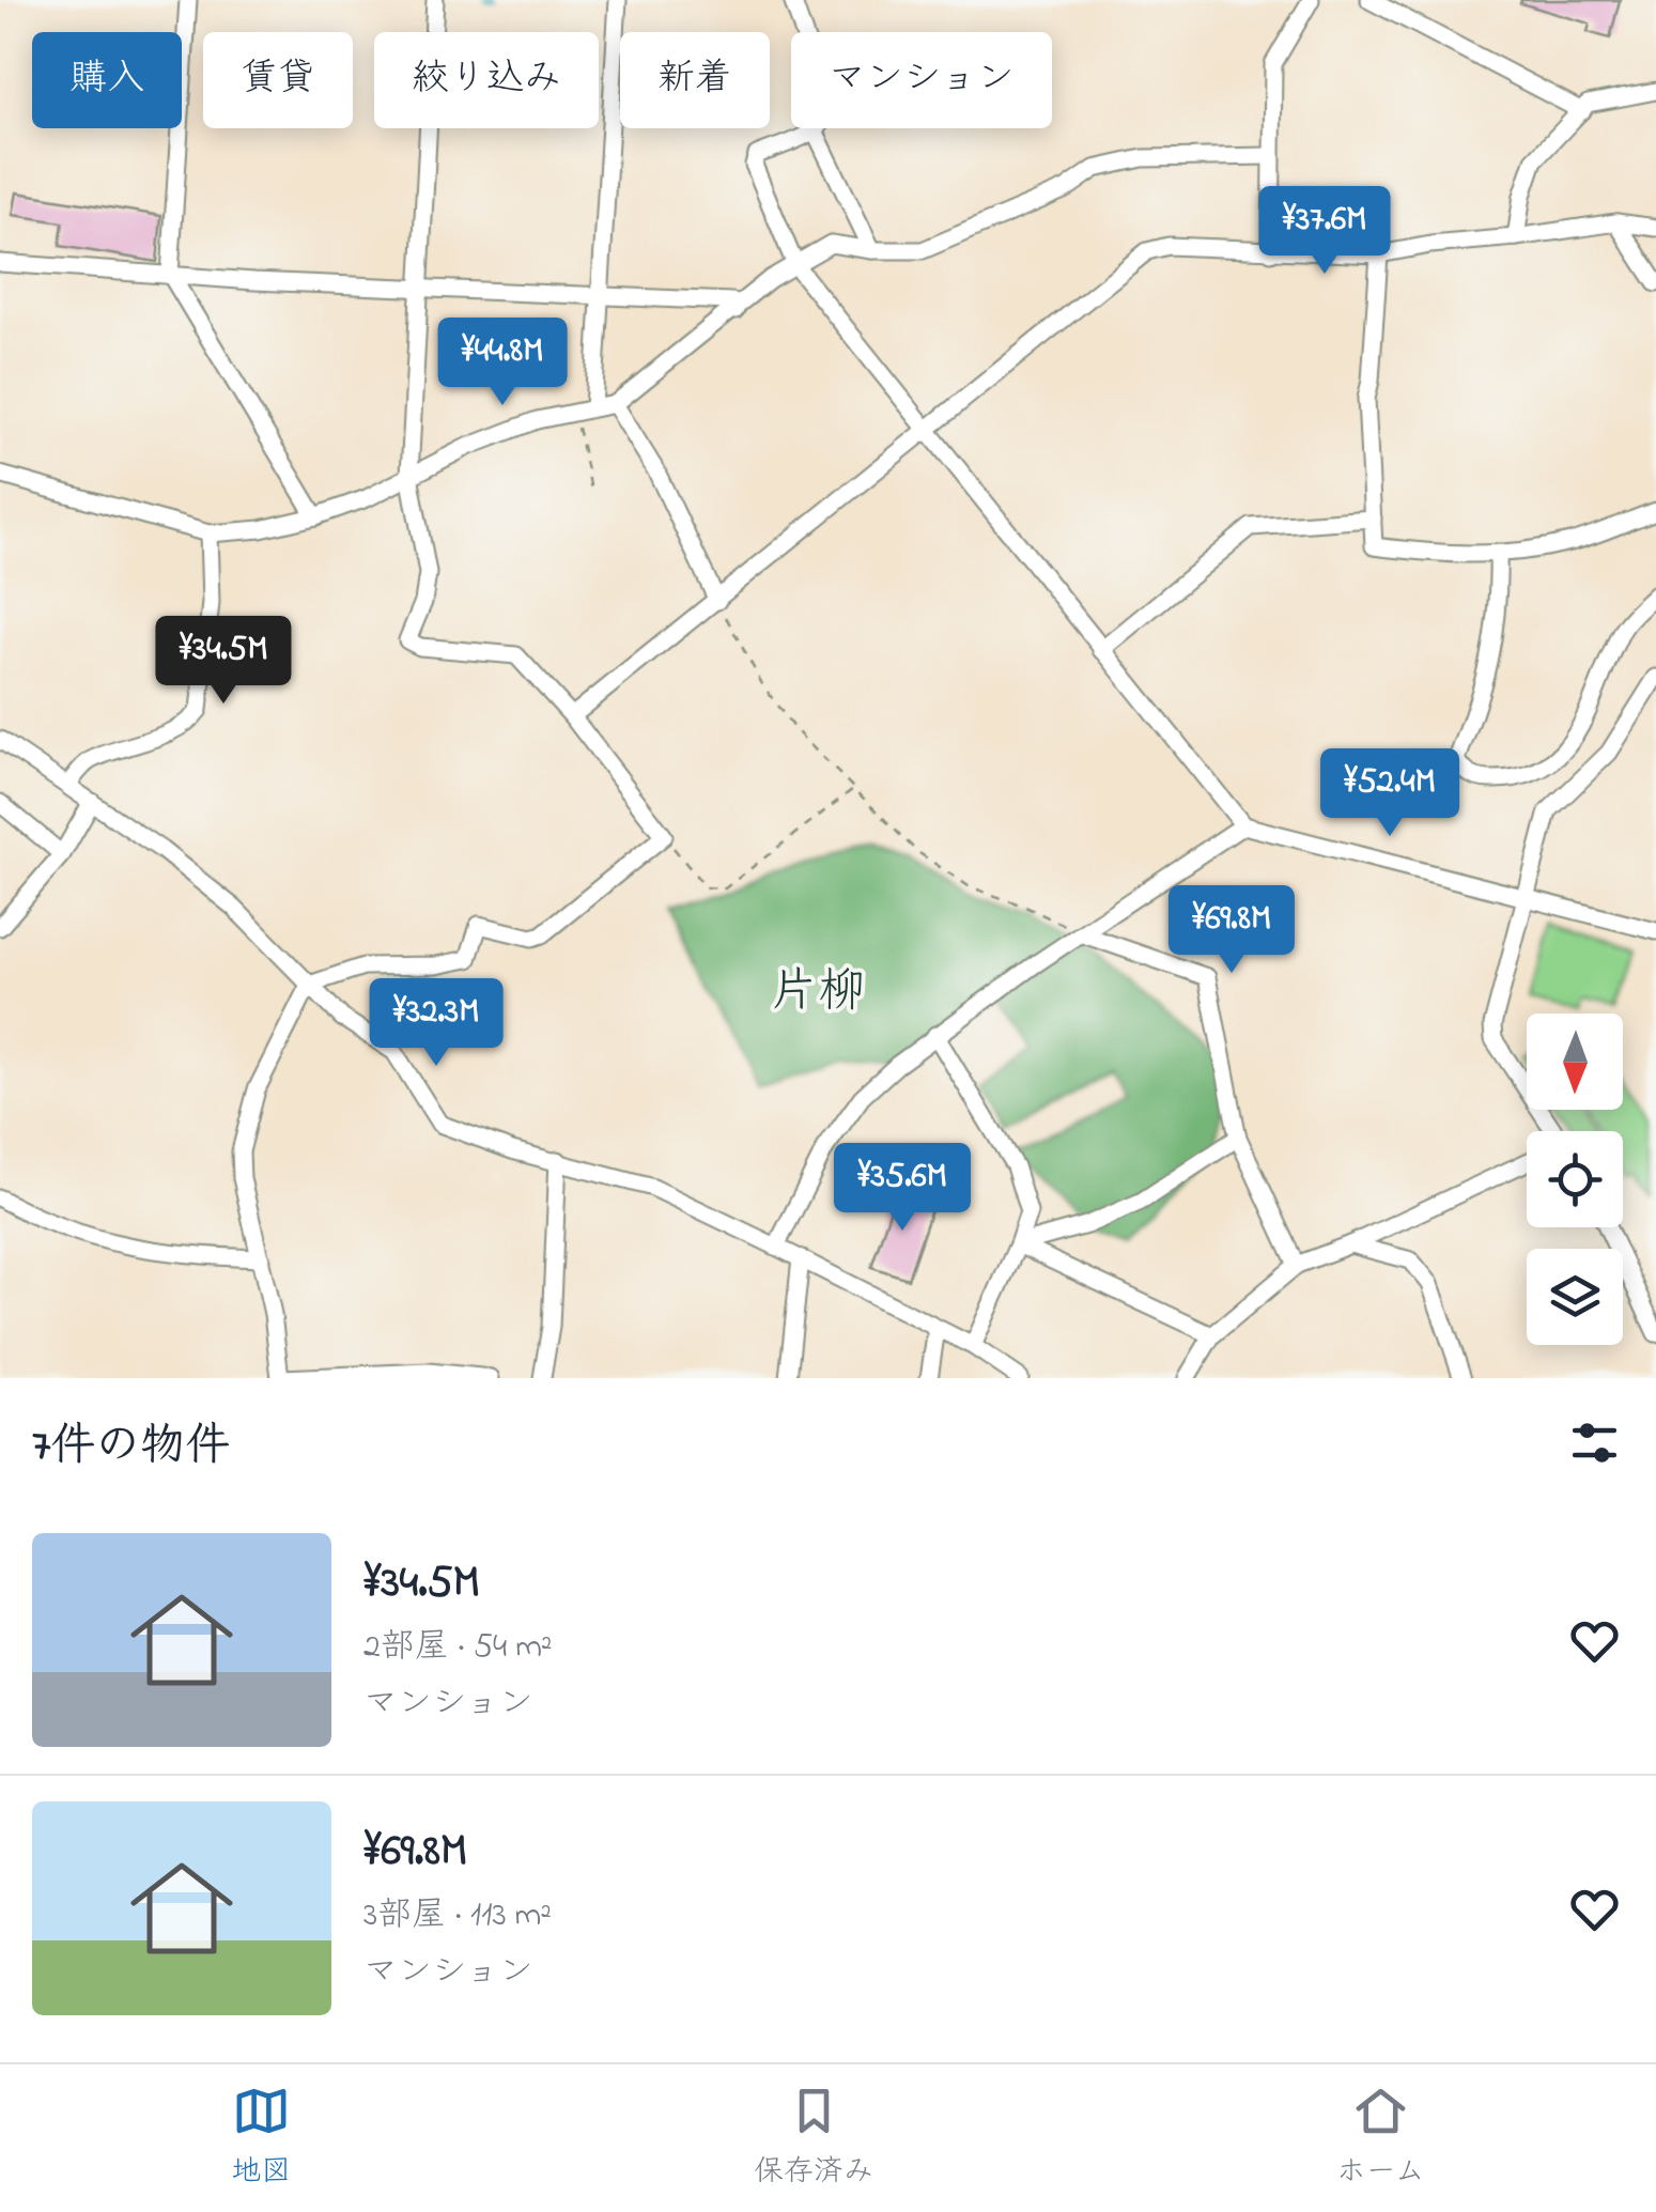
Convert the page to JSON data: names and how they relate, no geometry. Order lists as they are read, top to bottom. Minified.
{"districts":["片柳"],"north":"bottom","page":{"chip":["購入","賃貸","絞り込み","新着","マンション"],"price":["¥37.6M","¥44.8M","¥34.5M","¥52.4M","¥69.8M","¥32.3M","¥35.6M"],"heading":"7件の物件","list":[{"name":"¥34.5M","note":"2部屋 · 54 m² · マンション"},{"name":"¥69.8M","note":"3部屋 · 113 m² · マンション"}],"tabs":["地図","保存済み","ホーム"]}}
